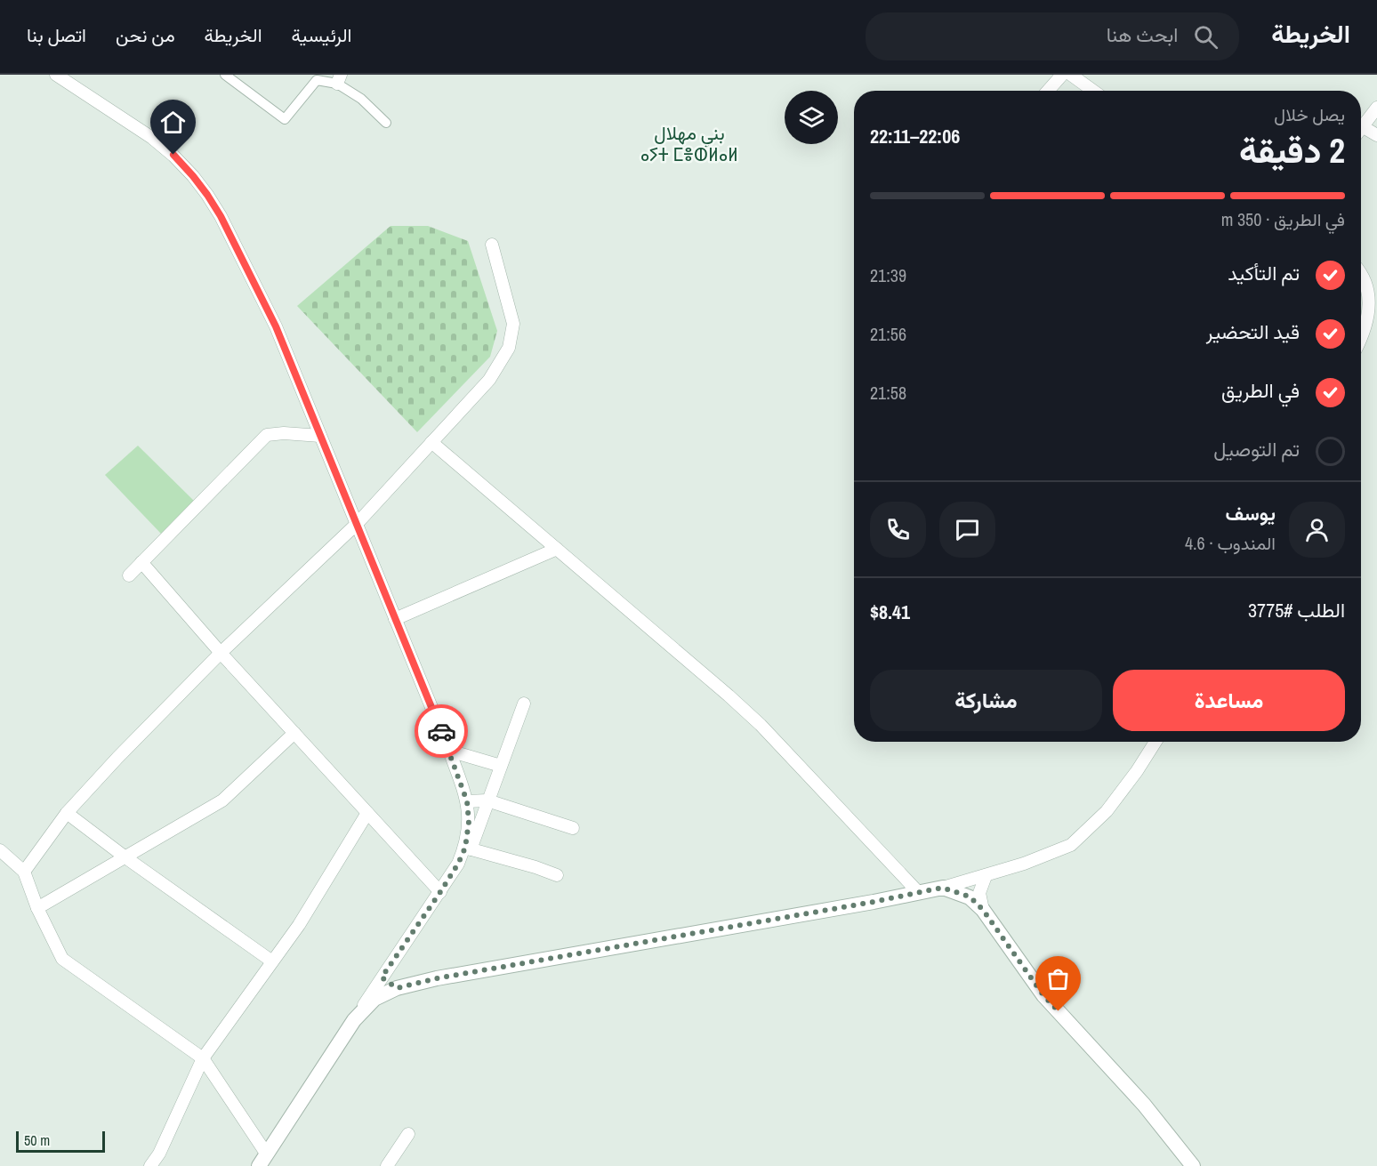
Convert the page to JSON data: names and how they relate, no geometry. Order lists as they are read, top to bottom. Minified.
{"districts":["بني مهلال ⴰⵢⵜ ⵎⴻⵀⵍⴰⵍ"],"scale_bar":"50 m","page":{"header":"الخريطة","search":"ابحث هنا","nav":["الرئيسية","الخريطة","من نحن","اتصل بنا"],"heading":["2 دقيقة","يصل خلال","22:06–22:11"],"panel":["يوسف","المندوب · 4.6","الطلب #3775","$8.41"],"bar":"في الطريق · 350 m","list":[["تم التأكيد","21:39"],["قيد التحضير","21:56"],["في الطريق","21:58"],"تم التوصيل"],"buttons":["مساعدة","مشاركة"],"scale":"50 m"}}
